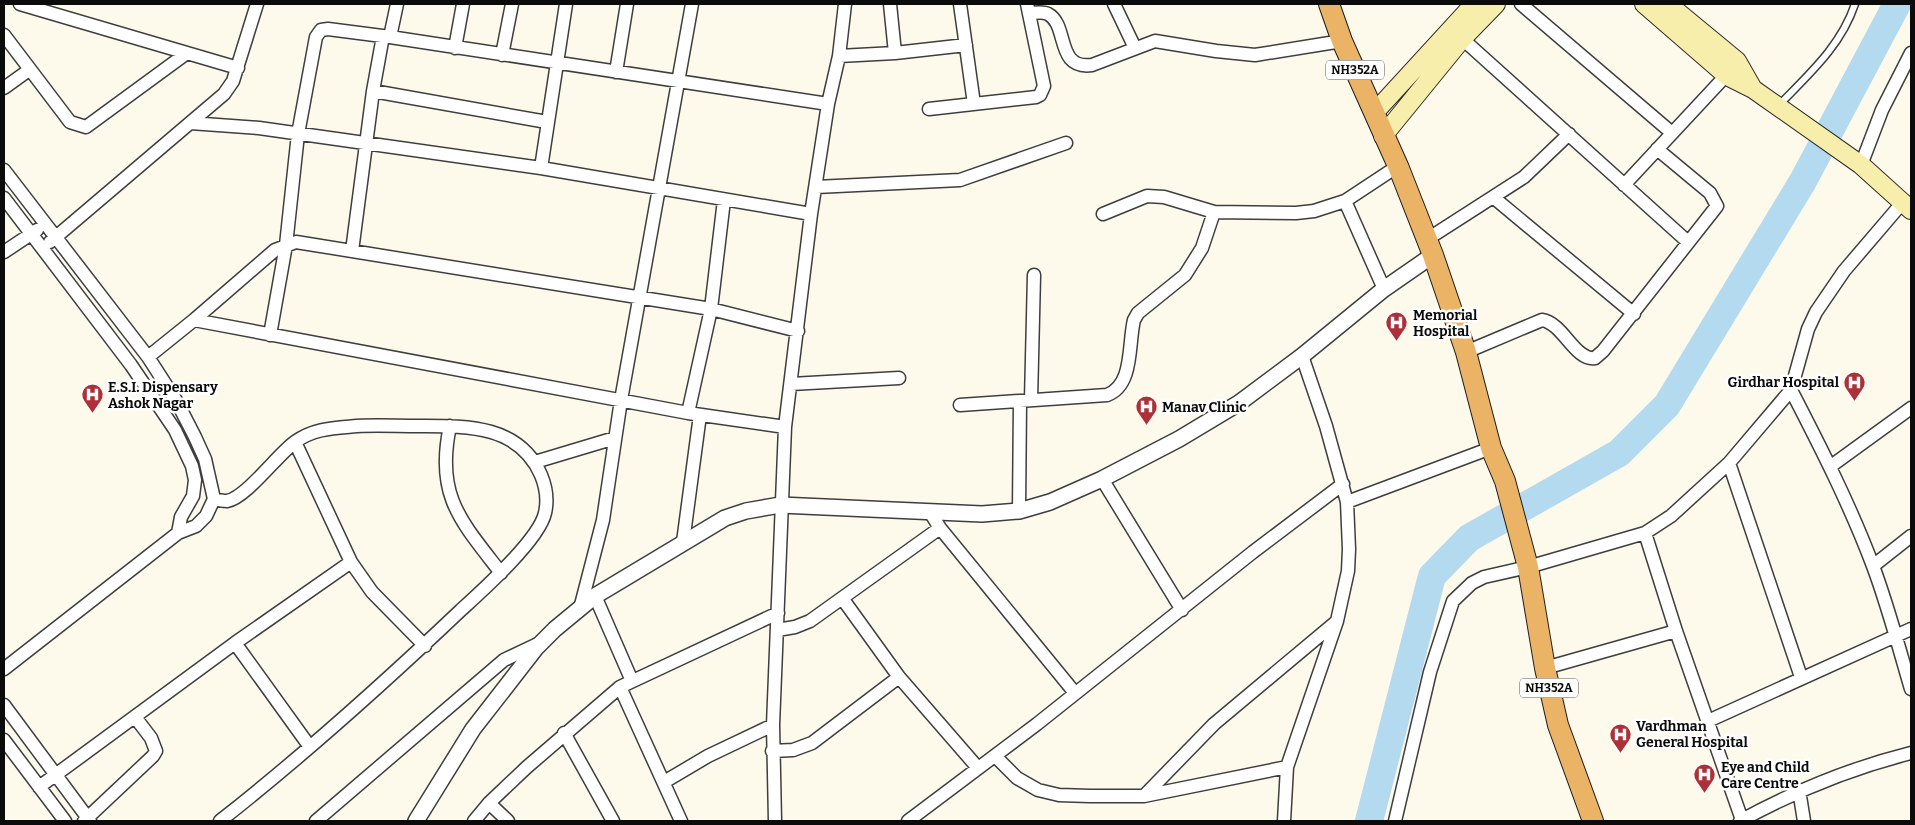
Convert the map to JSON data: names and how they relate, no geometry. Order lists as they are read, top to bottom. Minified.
{"streets":{"highway":["NH352A"]},"places":{"hospital":["Memorial Hospital","Girdhar Hospital","E.S.I. Dispensary Ashok Nagar","Manav Clinic","Vardhman General Hospital","Eye and Child Care Centre"]}}
